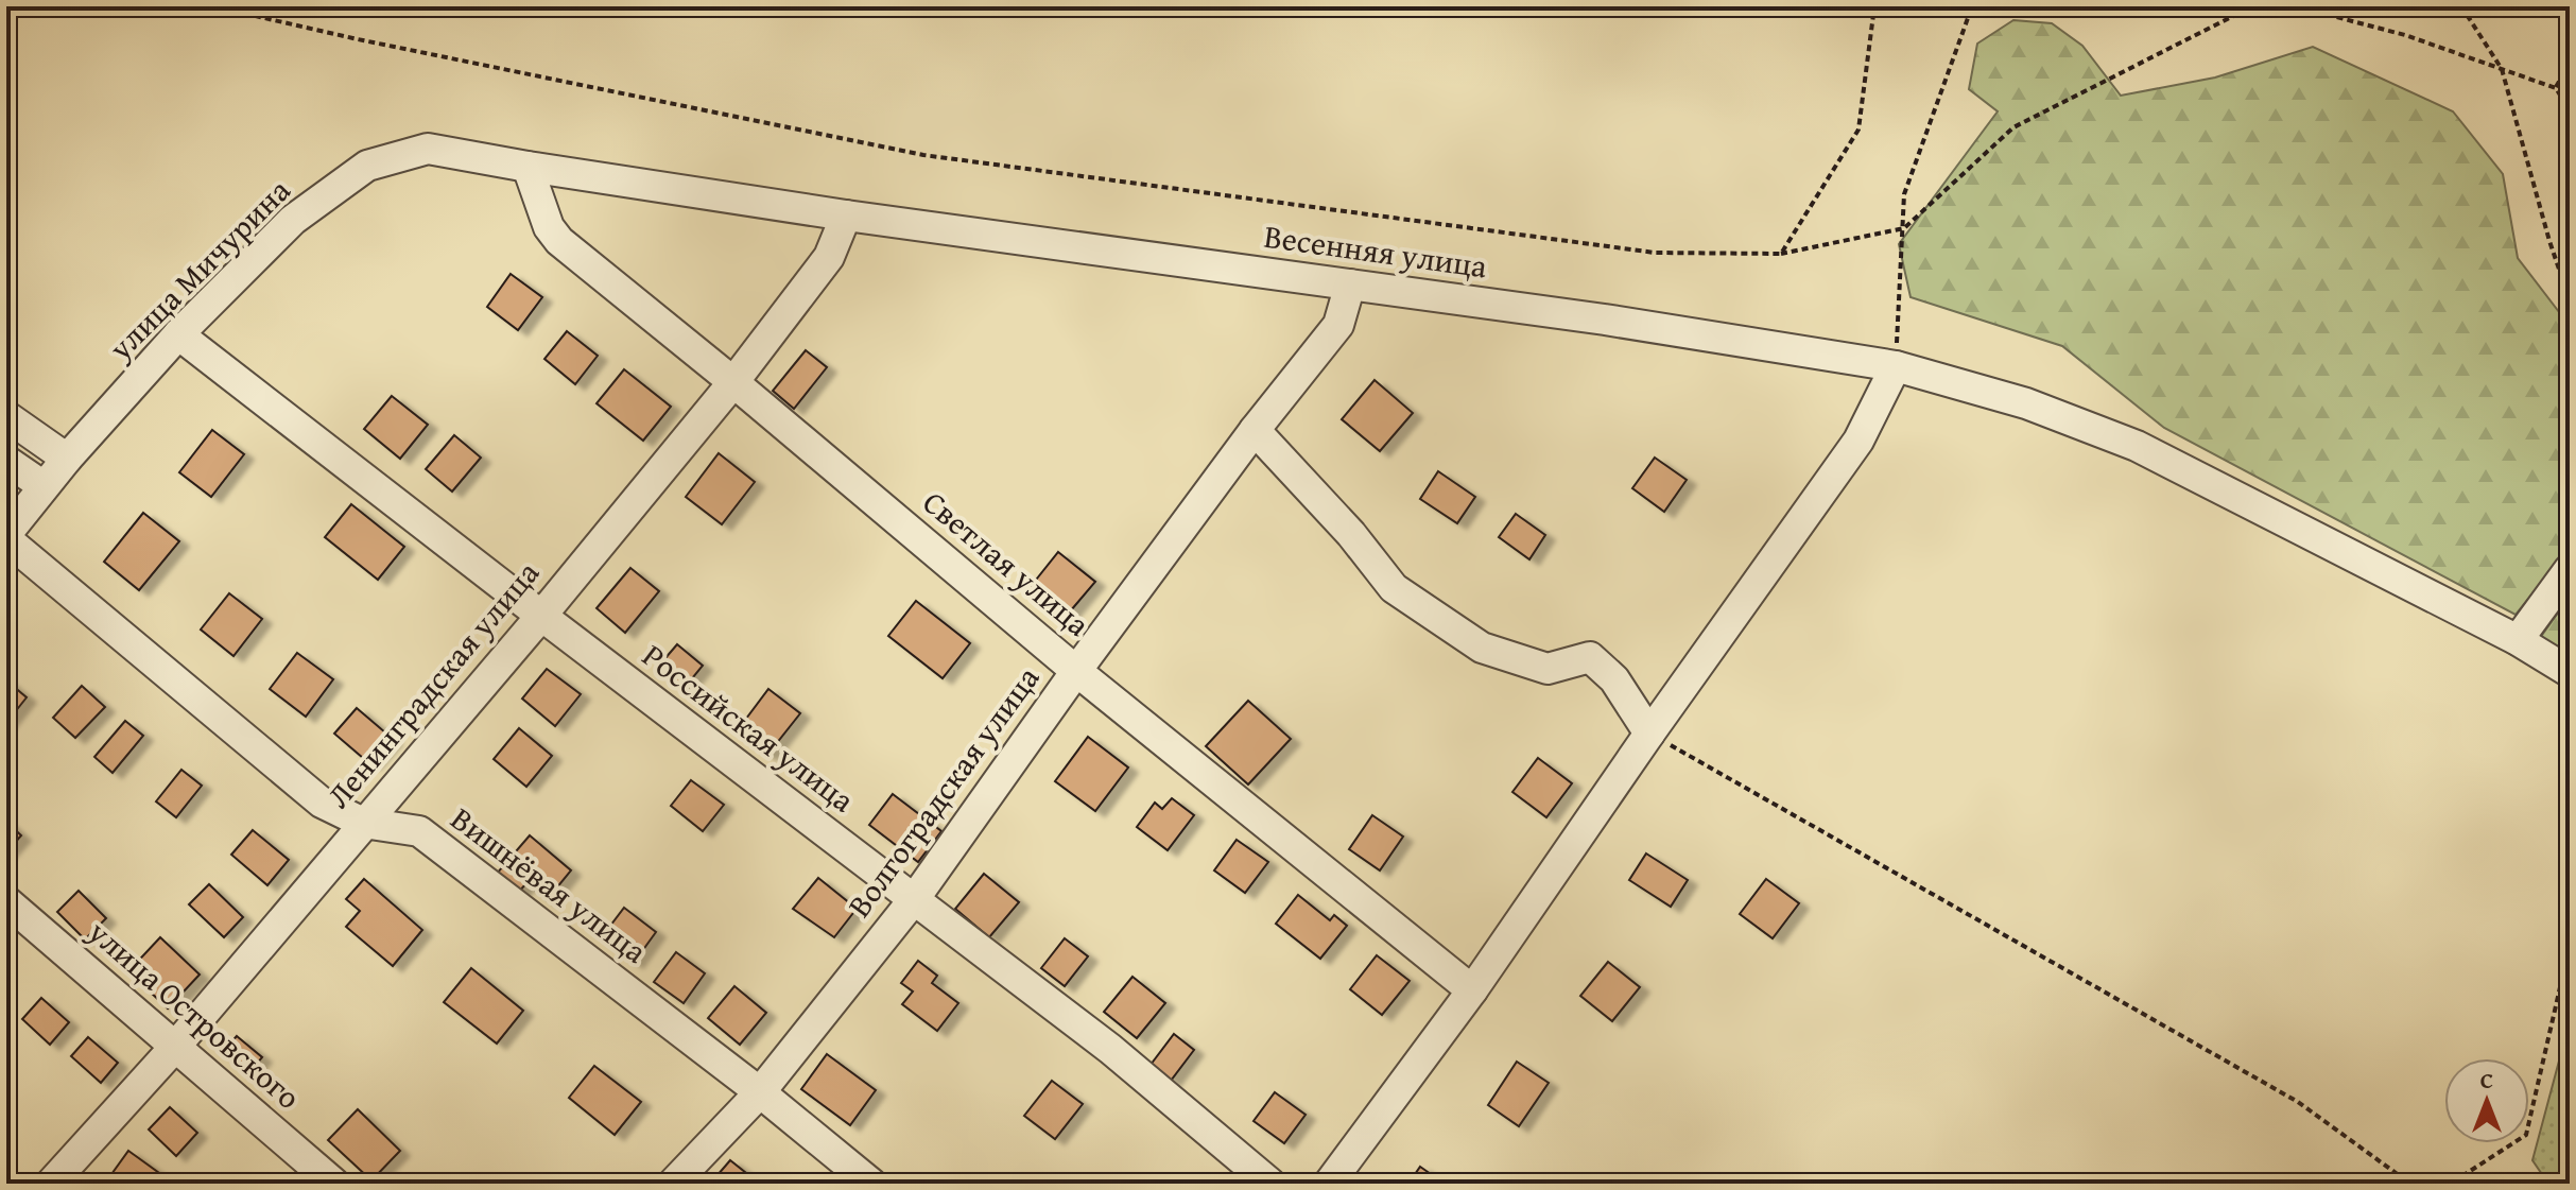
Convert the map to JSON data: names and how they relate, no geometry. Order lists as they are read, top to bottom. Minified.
{"streets":{"street":["Весенняя улица","улица Мичурина","Светлая улица","Ленинградская улица","Российская улица","Волгоградская улица","Вишнёвая улица","улица Островского"]},"crossings":[["Весенняя улица","улица Мичурина"],["Весенняя улица","Ленинградская улица"],["Весенняя улица","Волгоградская улица"],["улица Мичурина","Светлая улица"],["улица Мичурина","Ленинградская улица"],["улица Мичурина","Российская улица"],["улица Мичурина","Вишнёвая улица"],["Светлая улица","Ленинградская улица"],["Светлая улица","Волгоградская улица"],["Ленинградская улица","Российская улица"],["Ленинградская улица","Вишнёвая улица"],["Ленинградская улица","улица Островского"],["Российская улица","Волгоградская улица"],["Волгоградская улица","Вишнёвая улица"]],"north":"top"}
